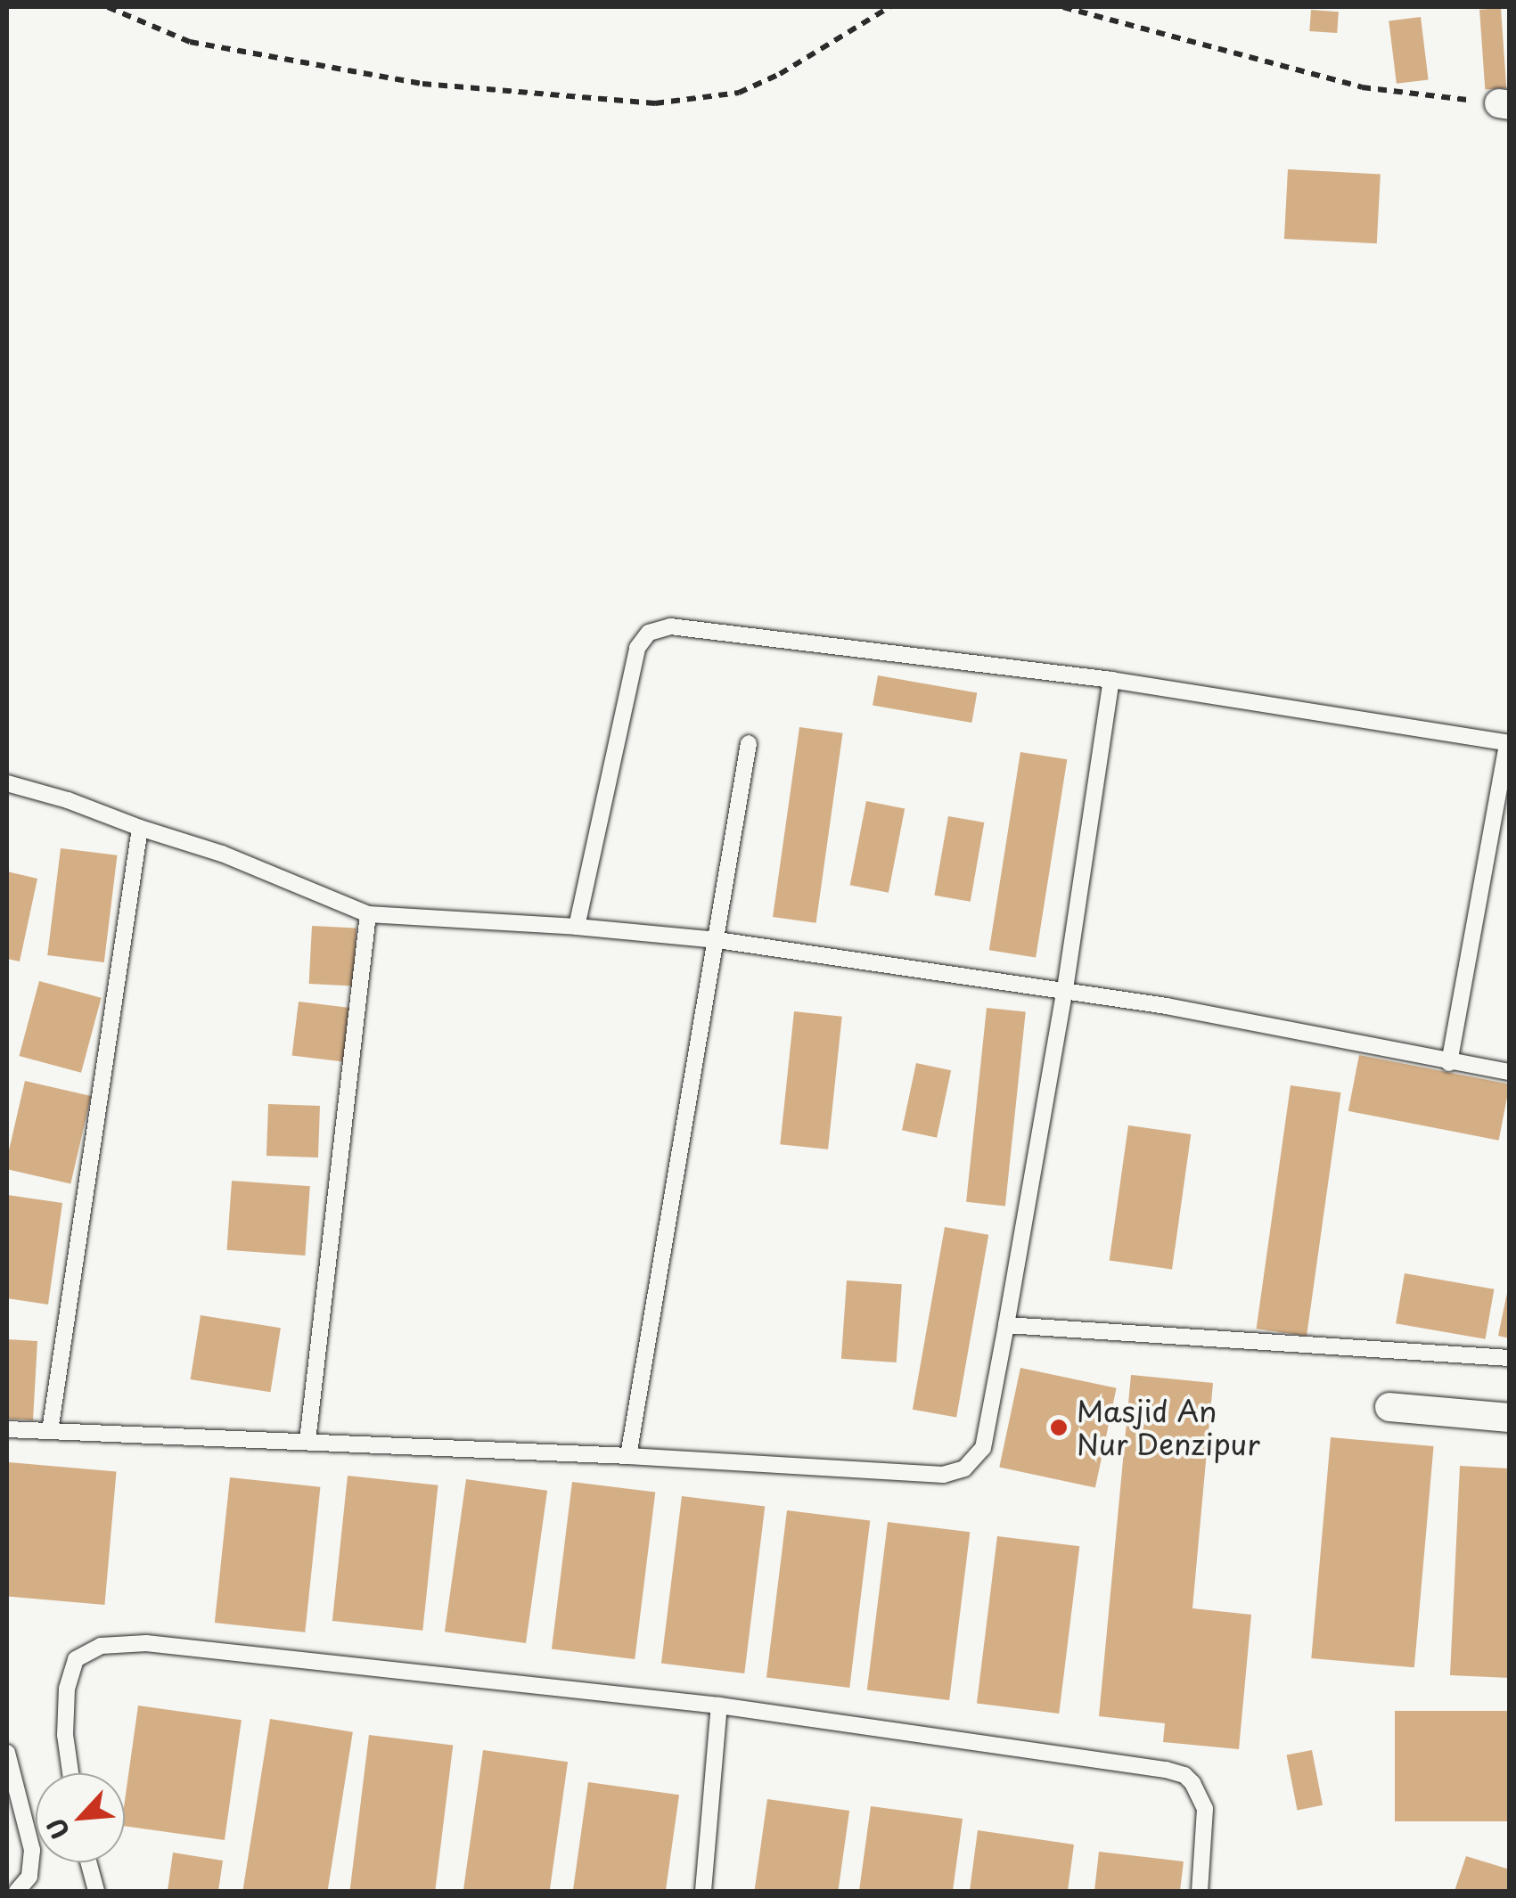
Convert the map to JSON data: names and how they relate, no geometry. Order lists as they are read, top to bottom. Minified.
{"places":["Masjid An Nur Denzipur"],"north":"bottom left"}
